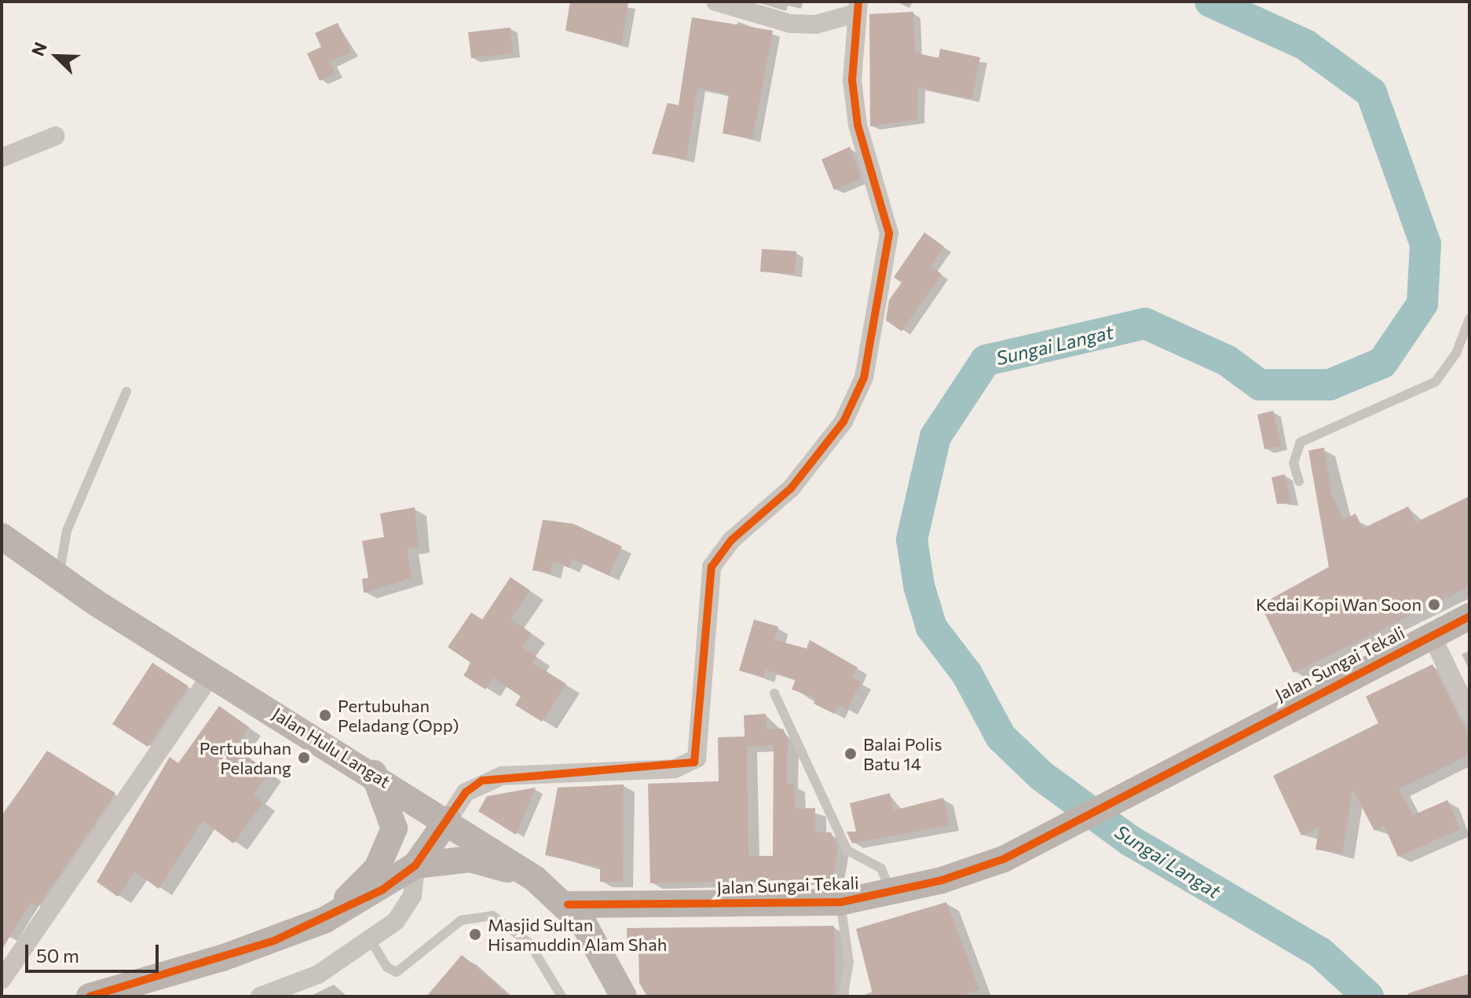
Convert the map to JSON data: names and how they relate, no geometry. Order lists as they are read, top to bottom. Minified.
{"streets":{"street":["Jalan Sungai Tekali","Jalan Hulu Langat"]},"crossings":[["Jalan Sungai Tekali","Jalan Hulu Langat"]],"water":["Sungai Langat"],"places":["Kedai Kopi Wan Soon","Pertubuhan Peladang (Opp)","Balai Polis Batu 14","Pertubuhan Peladang","Masjid Sultan Hisamuddin Alam Shah"],"scale_bar":"50 m","north":"top left"}
